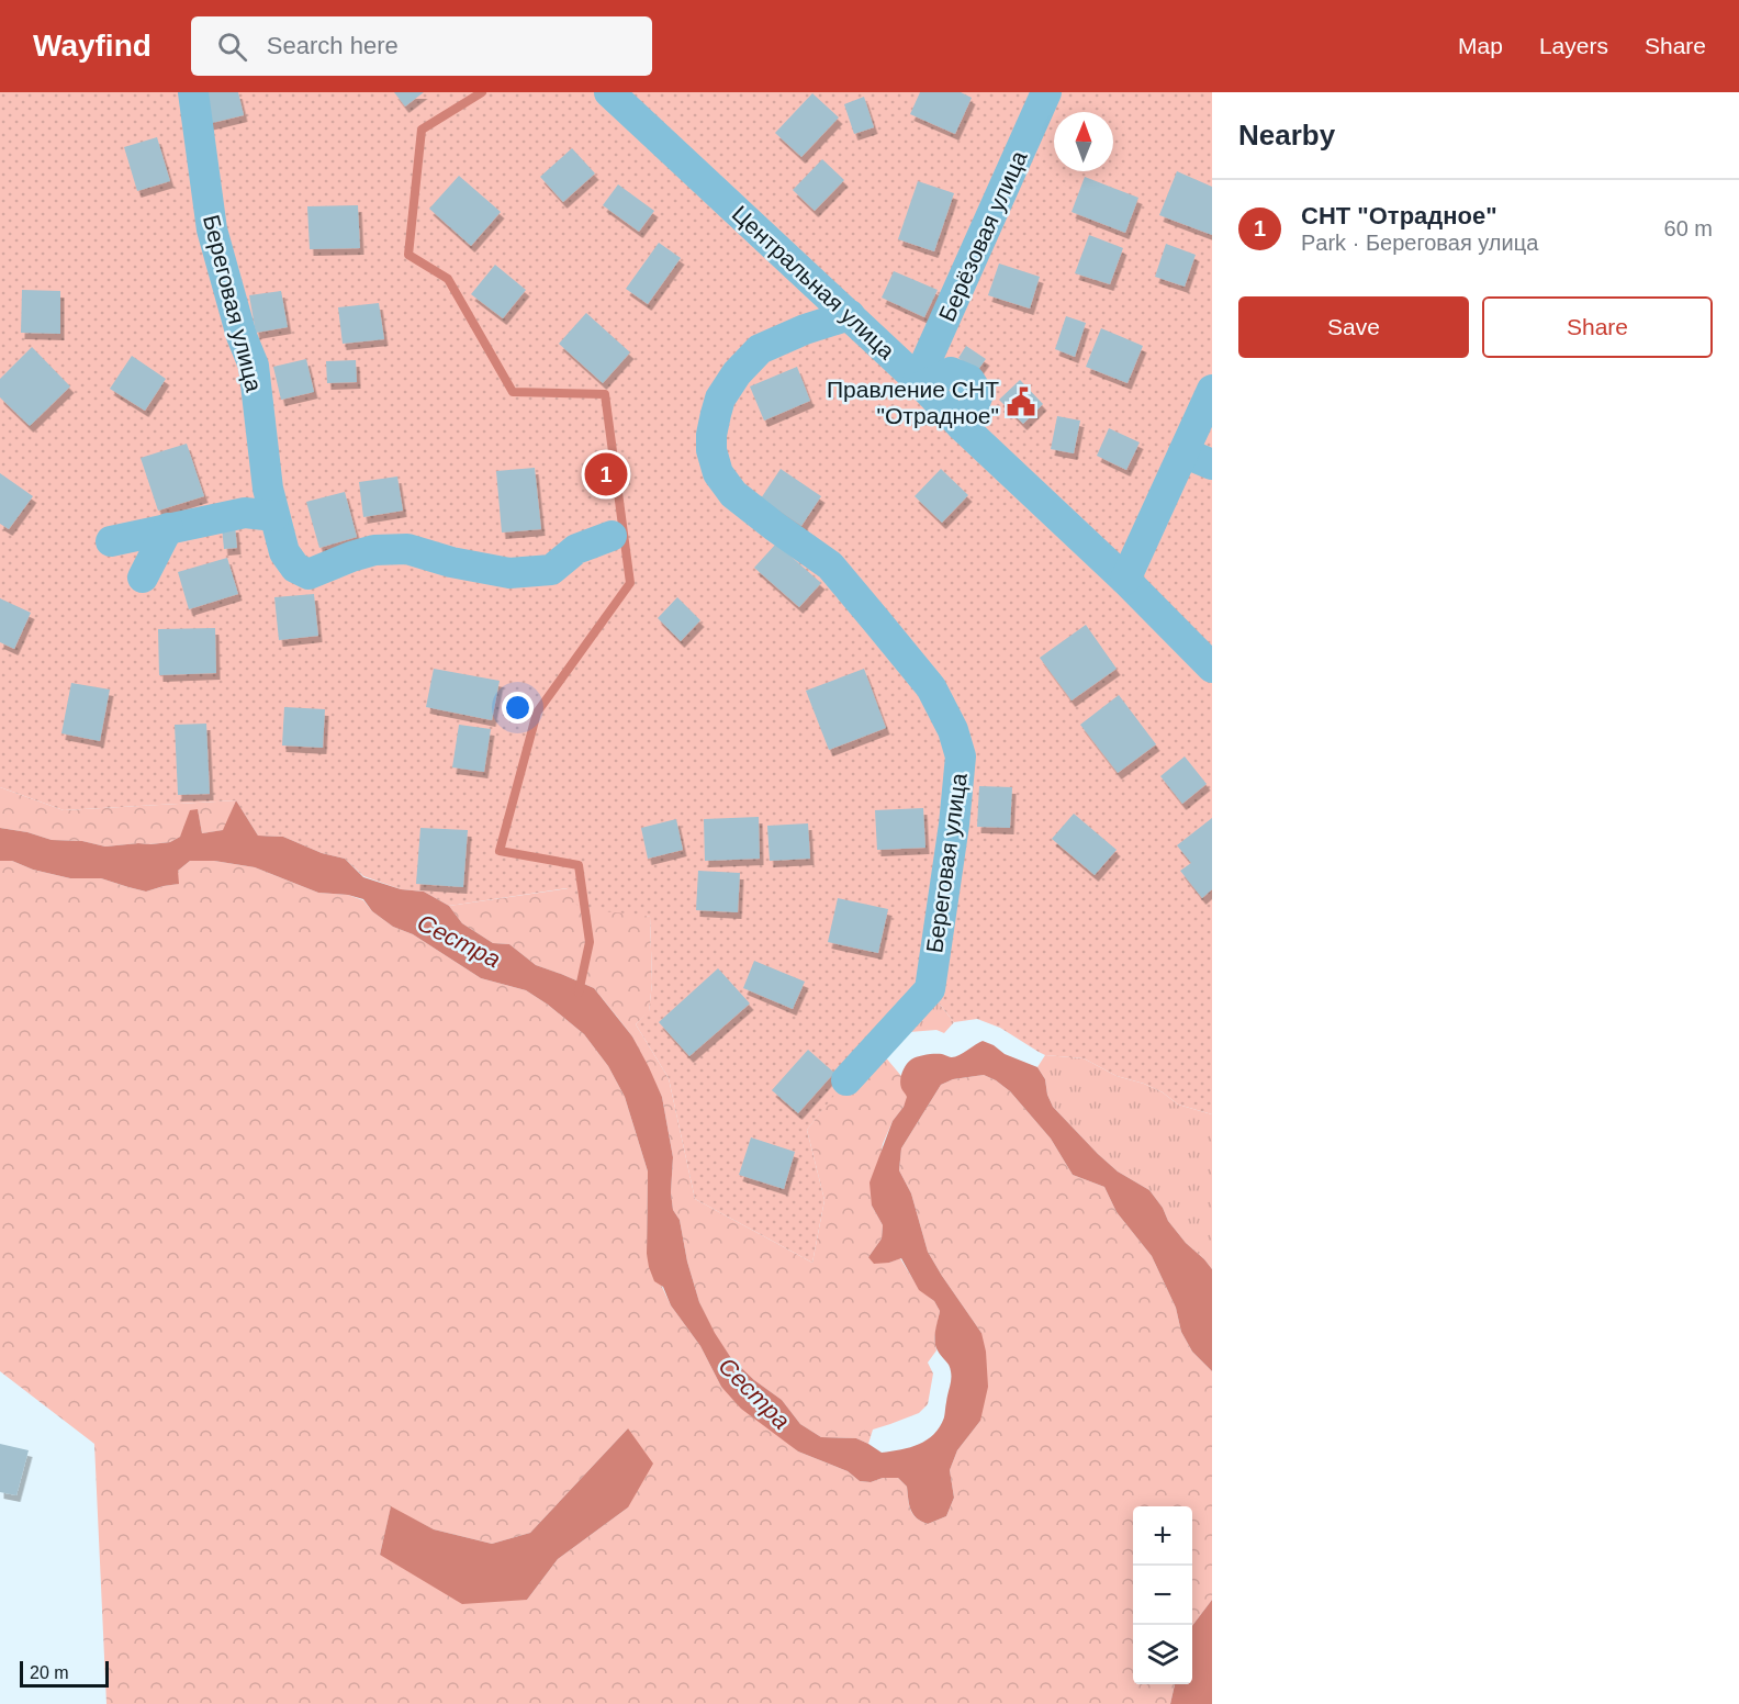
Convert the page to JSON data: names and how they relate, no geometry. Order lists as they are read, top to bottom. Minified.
{"streets":{"street":["Берёзовая улица","Центральная улица","Береговая улица"]},"crossings":[["Берёзовая улица","Центральная улица"],["Центральная улица","Береговая улица"]],"water":["Сестра"],"places":{"public building":["Правление СНТ \"Отрадное\""]},"scale_bar":"20 m","north":"top","page":{"header":"Wayfind","search":"Search here","nav":["Map","Layers","Share"],"heading":"Nearby","list":[{"mark":"1","name":"СНТ \"Отрадное\"","note":"Park · Береговая улица","value":"60 m"}],"buttons":["Save","Share"],"pins":"1","map_buttons":["+","−"],"scale":"20 m"}}
